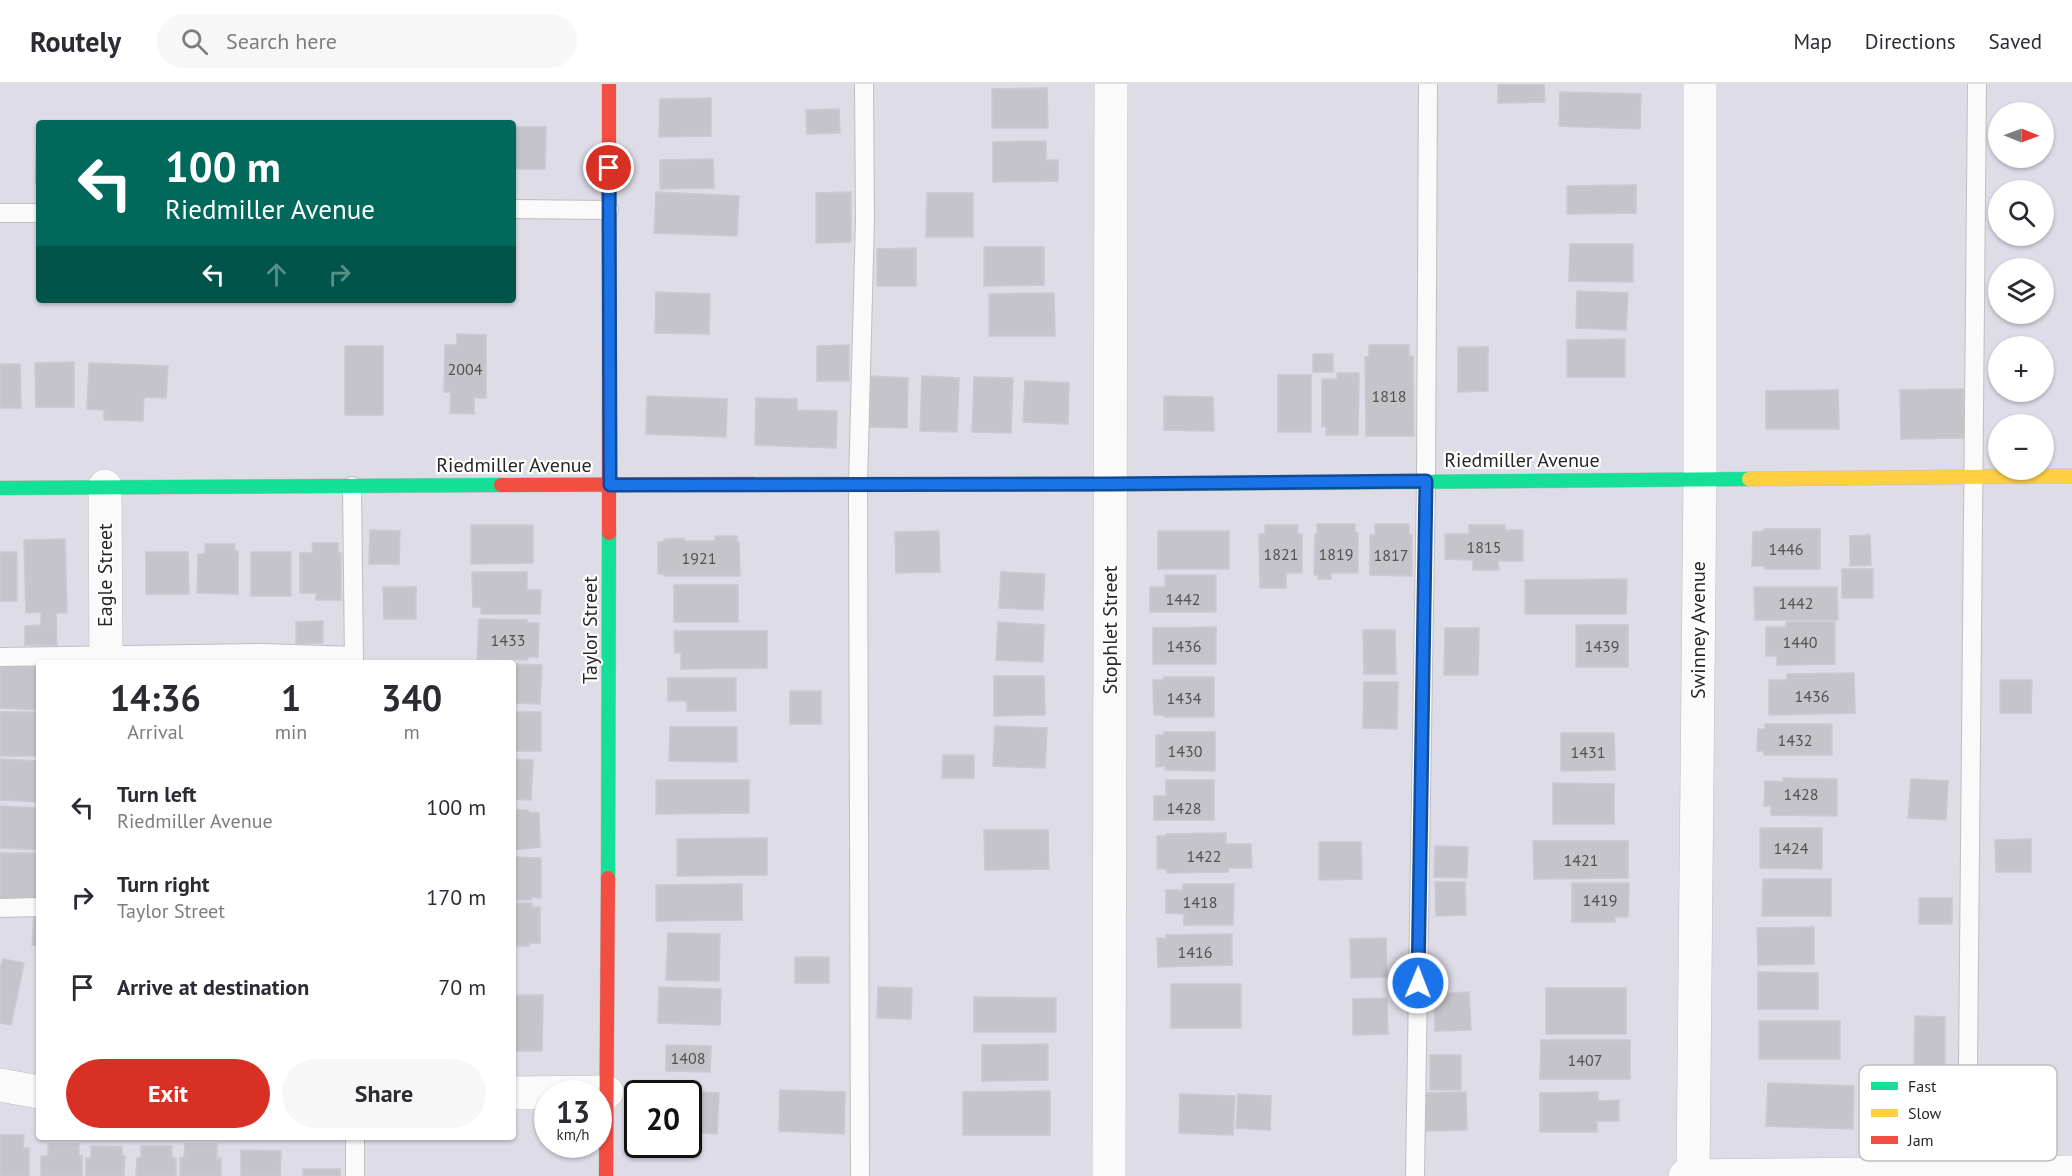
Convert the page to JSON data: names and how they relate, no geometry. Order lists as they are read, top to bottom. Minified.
{"streets":{"street":["Riedmiller Avenue","Eagle Street","Taylor Street","Stophlet Street","Swinney Avenue"]},"crossings":[["Riedmiller Avenue","Eagle Street"],["Riedmiller Avenue","Taylor Street"],["Riedmiller Avenue","Stophlet Street"],["Riedmiller Avenue","Swinney Avenue"]],"house_numbers":["2004","1818","1815","1446","1821","1819","1817","1921","1442","1442","1433","1440","1436","1439","1436","1434","1432","1430","1431","1428","1428","1424","1422","1421","1419","1418","1416","1408","1407"],"legend":["Fast","Slow","Jam"],"north":"right","page":{"header":"Routely","search":"Search here","nav":["Map","Directions","Saved"],"map_buttons":["+","−"],"turn":["100 m","Riedmiller Avenue"],"eta":["14:36","Arrival","1","min","340","m"],"list":[{"name":"Turn left","note":"Riedmiller Avenue","value":"100 m"},{"name":"Turn right","note":"Taylor Street","value":"170 m"},{"name":"Arrive at destination","value":"70 m"}],"buttons":["Exit","Share"],"speed":"13 km/h","limit":"20"}}
